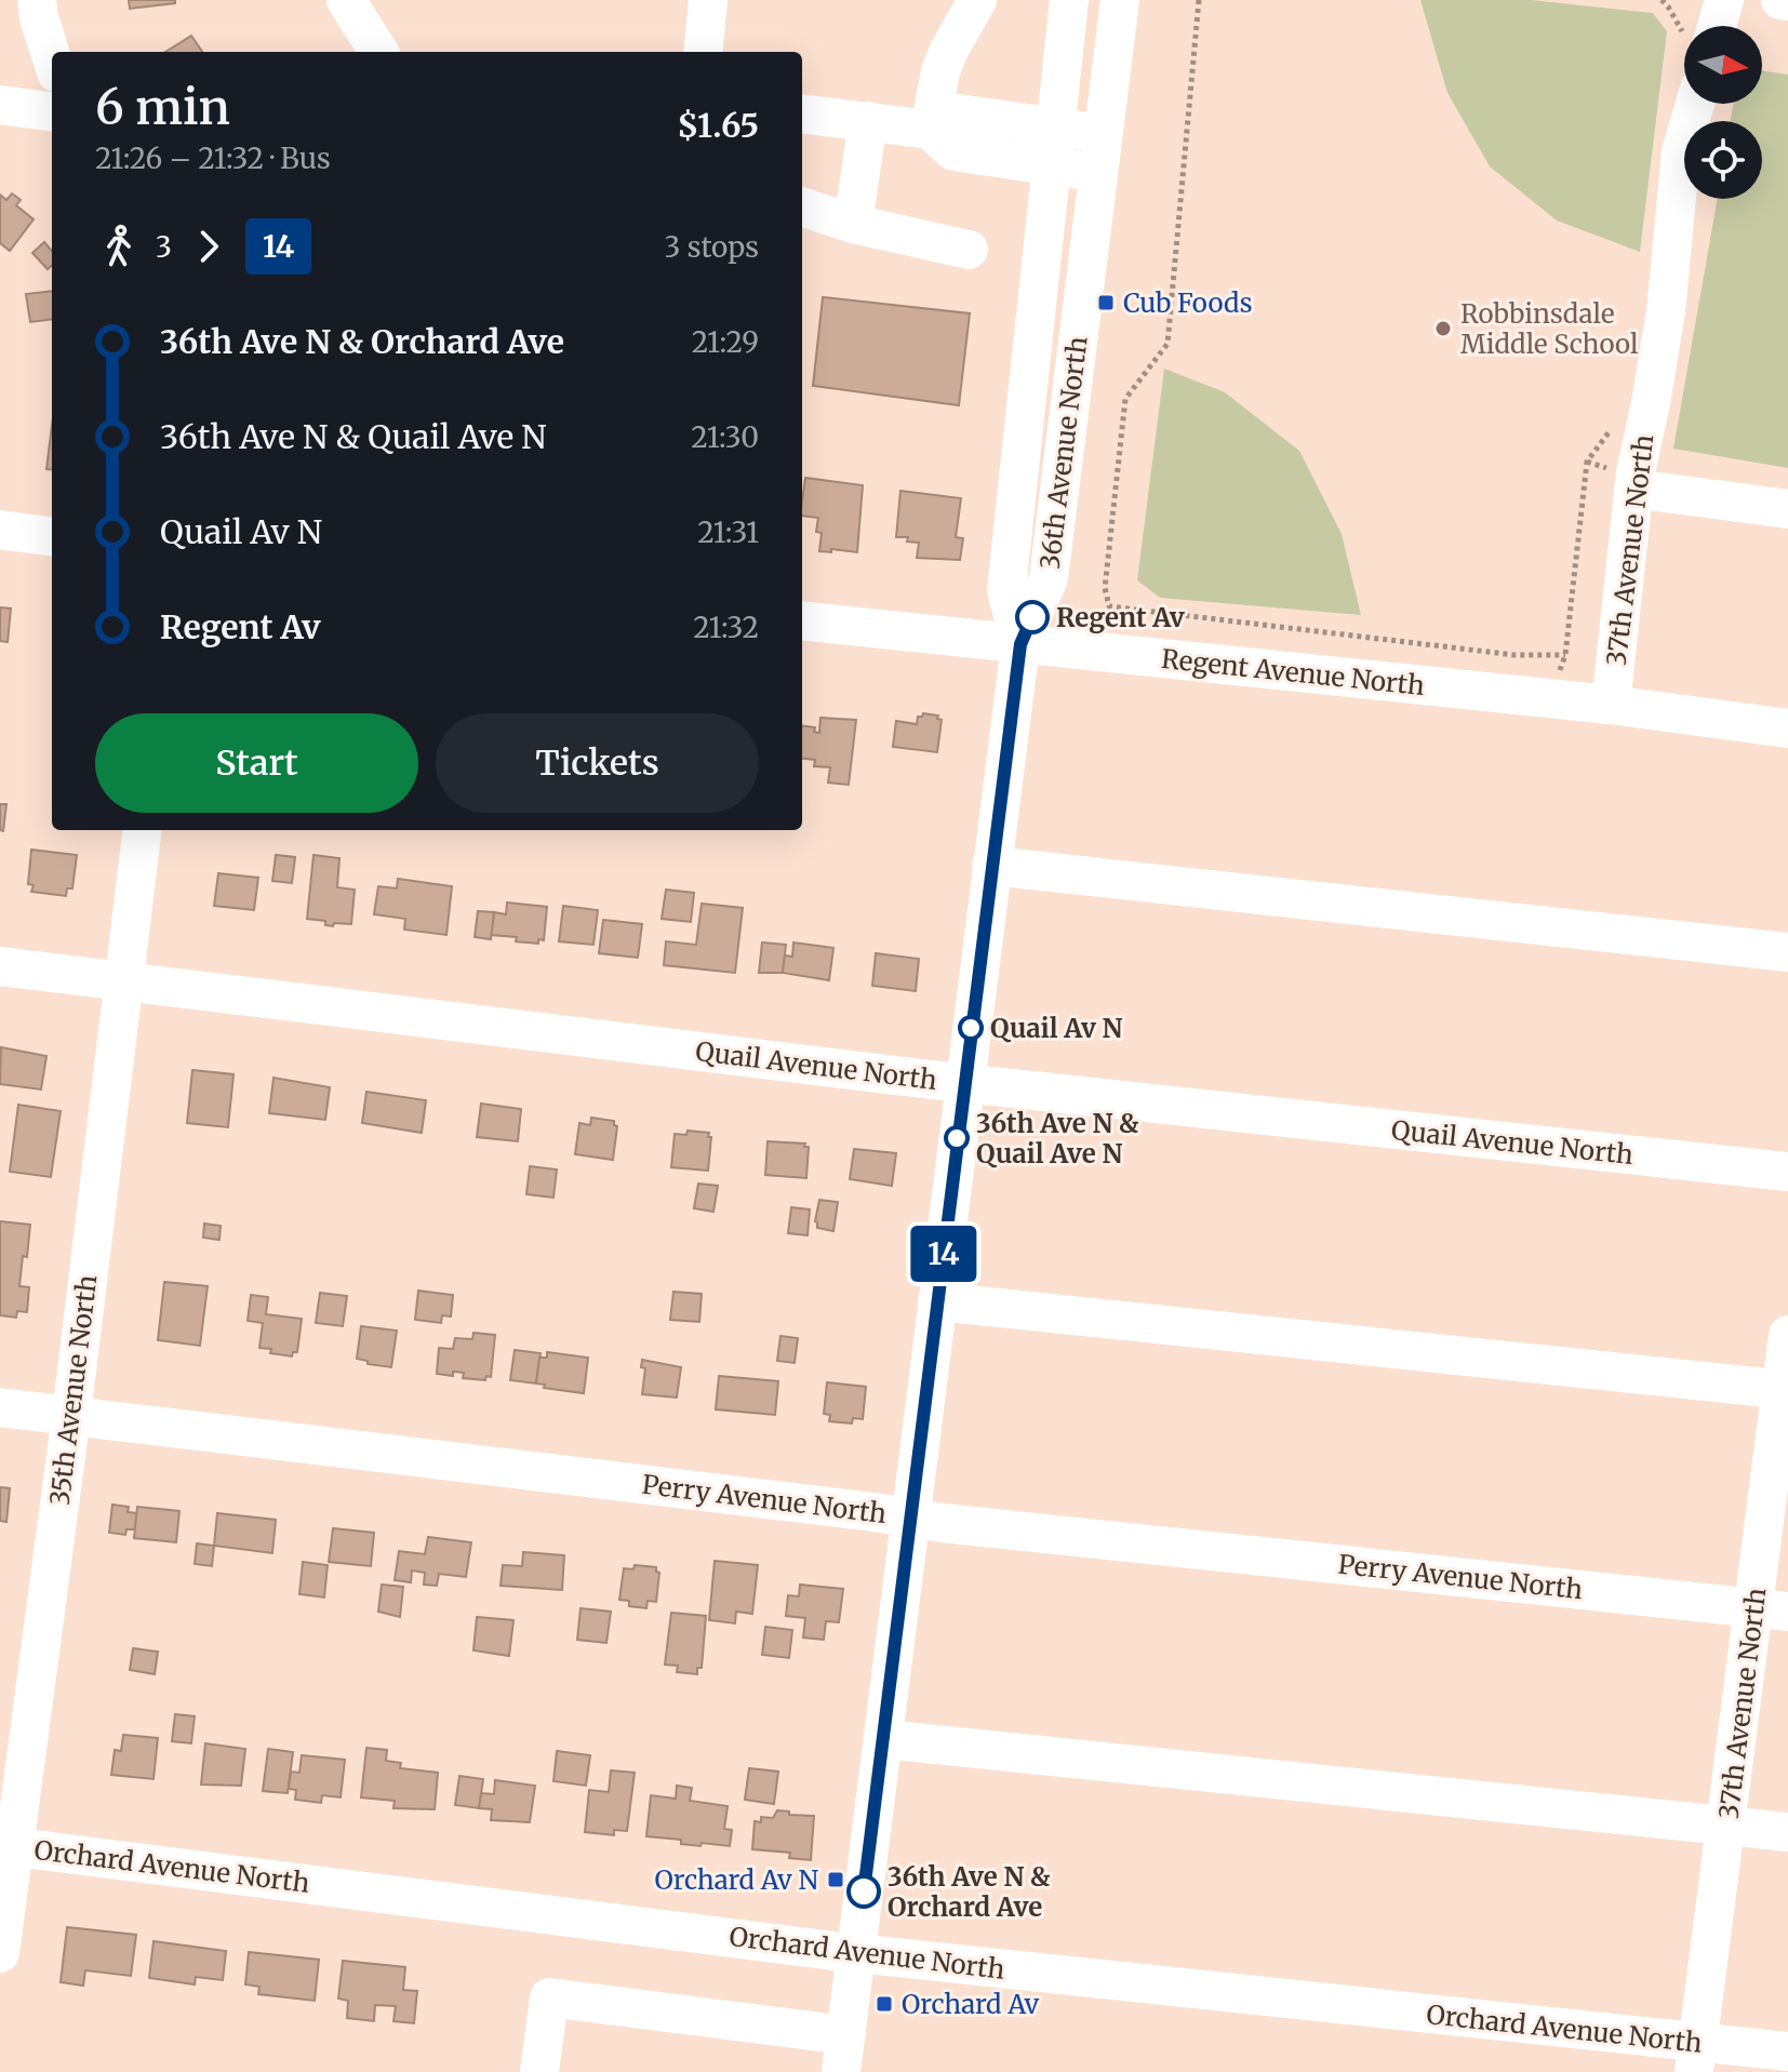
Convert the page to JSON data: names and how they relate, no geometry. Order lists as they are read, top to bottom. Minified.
{"streets":{"street":["36th Avenue North","37th Avenue North","Regent Avenue North","Quail Avenue North","35th Avenue North","Perry Avenue North","Orchard Avenue North"]},"crossings":[["36th Avenue North","Regent Avenue North"],["36th Avenue North","Quail Avenue North"],["36th Avenue North","Perry Avenue North"],["36th Avenue North","Orchard Avenue North"],["37th Avenue North","Regent Avenue North"],["37th Avenue North","Perry Avenue North"],["37th Avenue North","Orchard Avenue North"],["Quail Avenue North","35th Avenue North"],["35th Avenue North","Perry Avenue North"],["35th Avenue North","Orchard Avenue North"]],"places":{"transit":["Cub Foods","Orchard Av N","Orchard Av"],"other":["Robbinsdale Middle School","Regent Av","Quail Av N","36th Ave N & Quail Ave N","36th Ave N & Orchard Ave"]},"lines":["bus line 14"],"north":"right","page":{"on_map":"14","heading":["6 min","21:26 – 21:32 · Bus","$1.65"],"legs":["3","14","3 stops"],"list":[{"name":"36th Ave N & Orchard Ave","value":"21:29"},{"name":"36th Ave N & Quail Ave N","value":"21:30"},{"name":"Quail Av N","value":"21:31"},{"name":"Regent Av","value":"21:32"}],"buttons":["Start","Tickets"]}}
